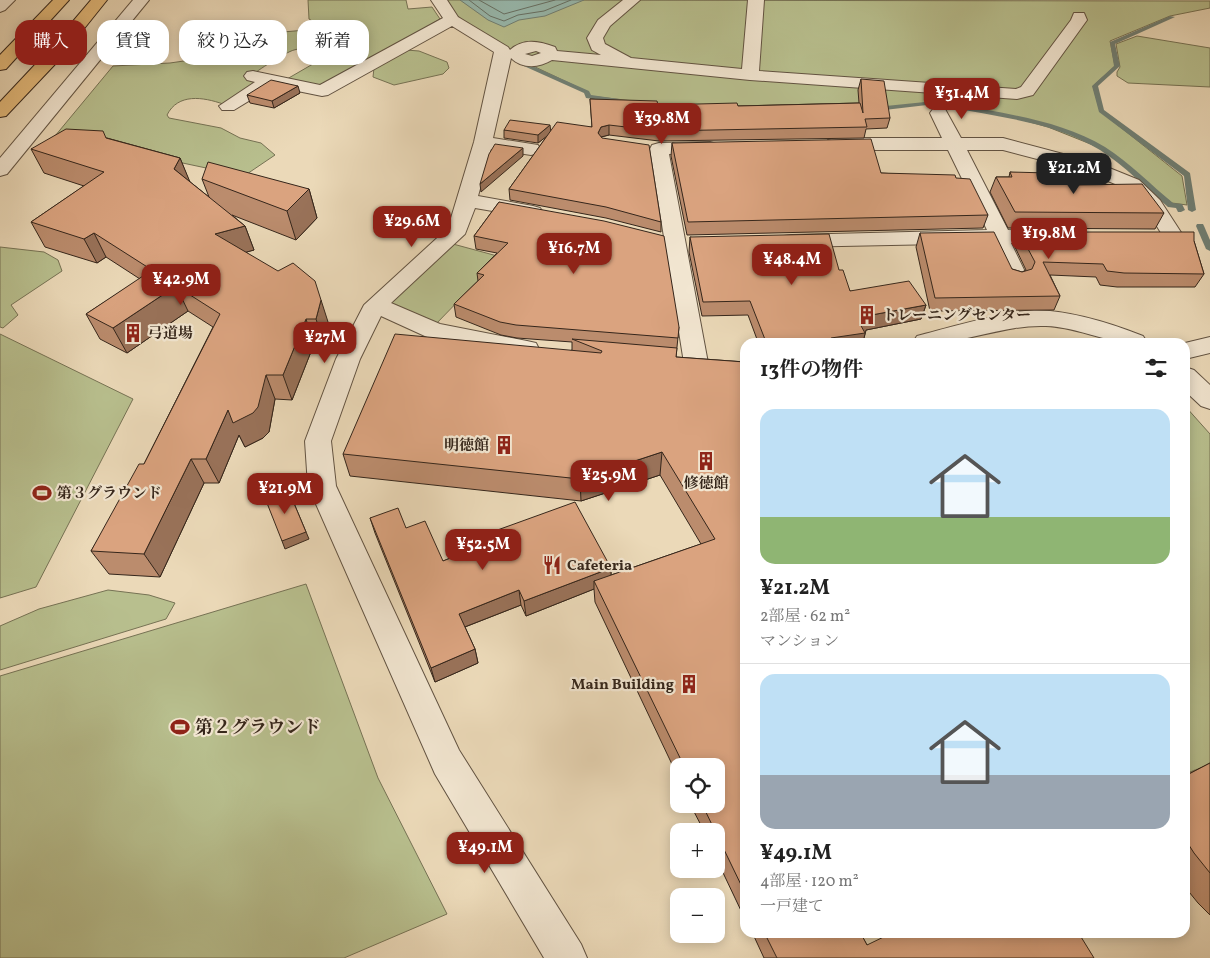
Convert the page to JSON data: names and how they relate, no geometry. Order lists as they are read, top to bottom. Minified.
{"places":{"building":["トレーニングセンター","弓道場","明徳館","修徳館","Main Building"],"sports":["第３グラウンド","第２グラウンド"],"restaurant":["Cafeteria"]},"page":{"chip":["購入","賃貸","絞り込み","新着"],"price":["¥31.4M","¥39.8M","¥21.2M","¥29.6M","¥19.8M","¥16.7M","¥48.4M","¥42.9M","¥27M","¥25.9M","¥21.9M","¥52.5M","¥49.1M"],"heading":"13件の物件","list":[{"name":"¥21.2M","note":"2部屋 · 62 m² · マンション"},{"name":"¥49.1M","note":"4部屋 · 120 m² · 一戸建て"}],"map_buttons":["+","−"]}}
